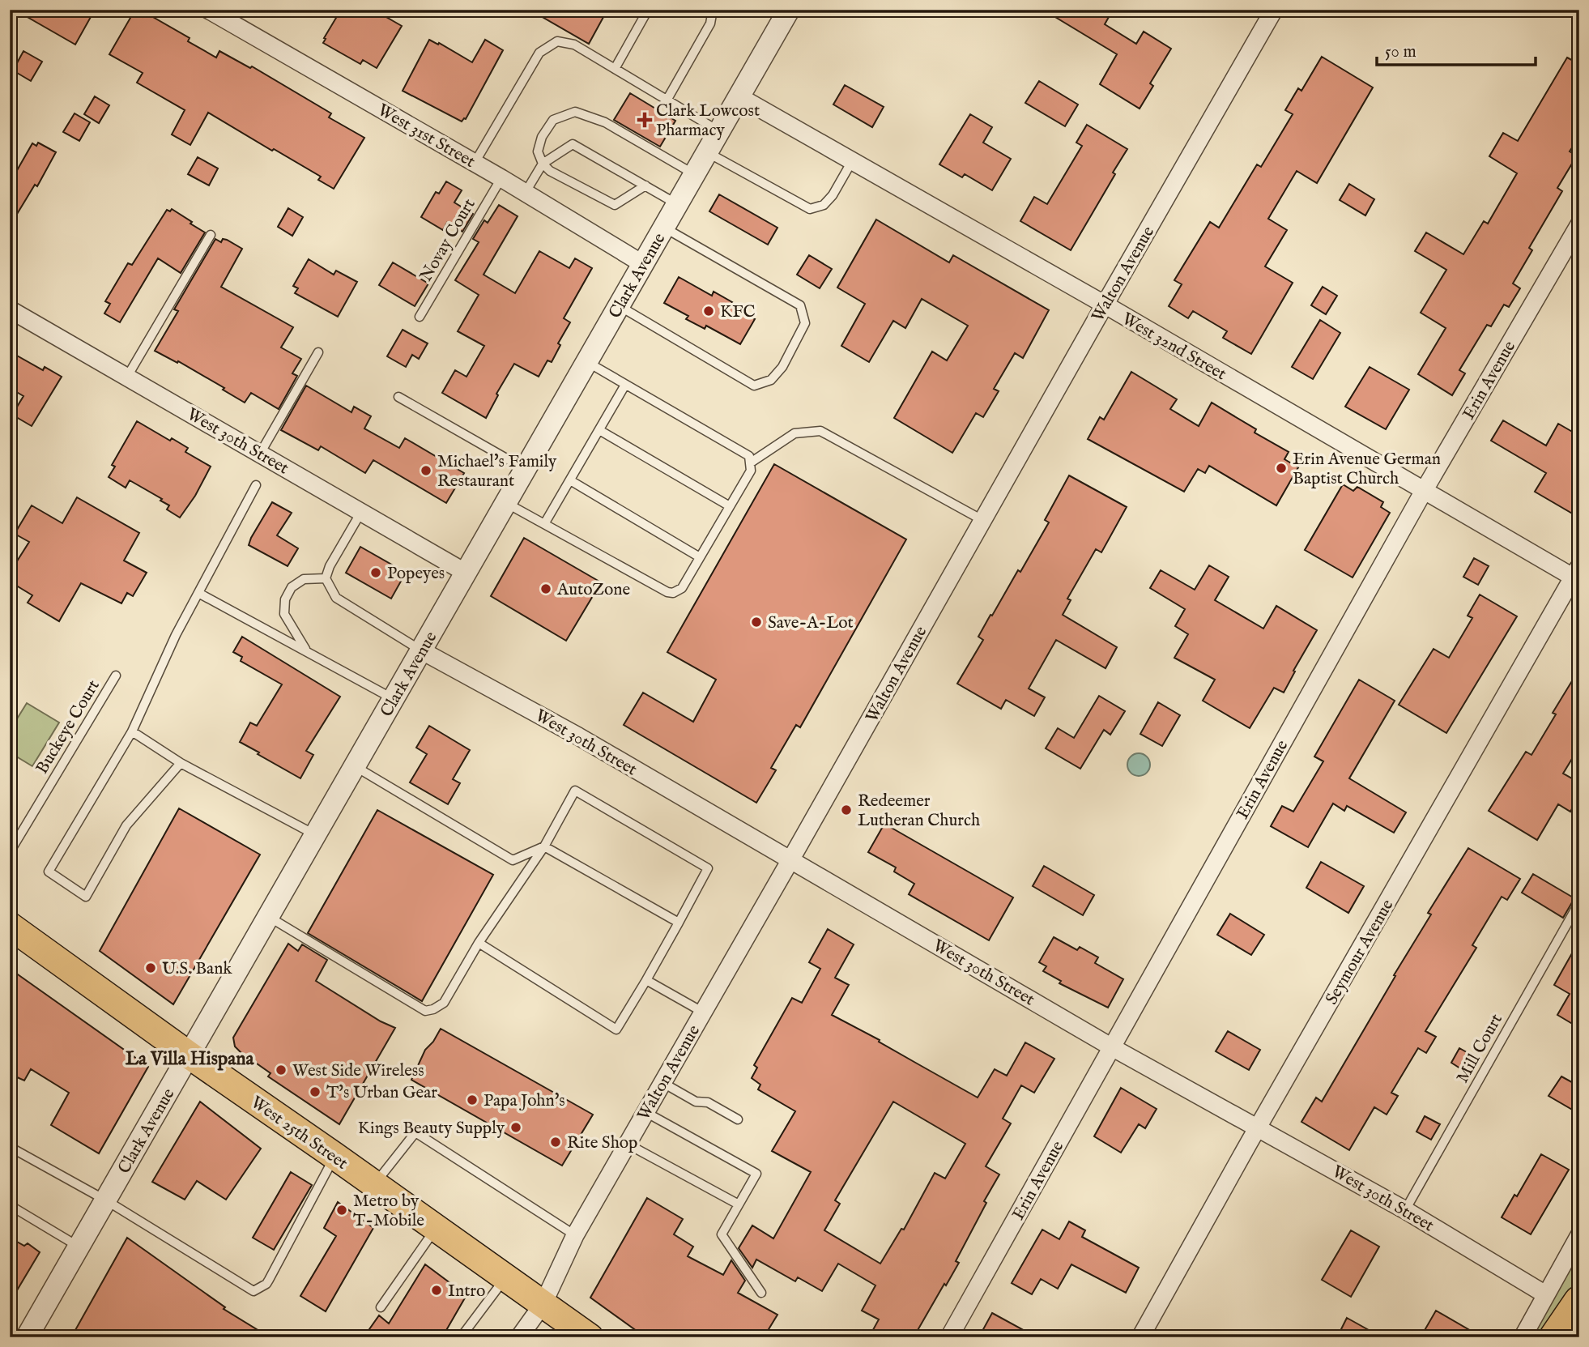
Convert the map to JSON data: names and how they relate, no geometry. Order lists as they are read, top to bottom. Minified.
{"streets":{"main road":["West 25th Street"],"street":["West 31st Street","Walton Avenue","Clark Avenue","West 32nd Street","Erin Avenue","West 30th Street","Seymour Avenue"],"lane":["Novay Court","Buckeye Court","Mill Court"]},"crossings":[["West 31st Street","Novay Court"],["West 31st Street","Clark Avenue"],["Walton Avenue","West 32nd Street"],["Walton Avenue","West 30th Street"],["Walton Avenue","West 25th Street"],["Clark Avenue","West 32nd Street"],["Clark Avenue","West 30th Street"],["Clark Avenue","West 25th Street"],["West 32nd Street","Erin Avenue"],["West 32nd Street","Seymour Avenue"],["Erin Avenue","West 30th Street"],["West 30th Street","Seymour Avenue"],["West 30th Street","Mill Court"]],"districts":["La Villa Hispana"],"places":{"health":["Clark Lowcost Pharmacy"],"other":["KFC","Erin Avenue German Baptist Church","Michael's Family Restaurant","Popeyes","AutoZone","Save-A-Lot","Redeemer Lutheran Church","U.S. Bank","West Side Wireless","T's Urban Gear","Papa John's","Kings Beauty Supply","Rite Shop","Metro by T-Mobile","Intro"]},"scale_bar":"50 m"}
